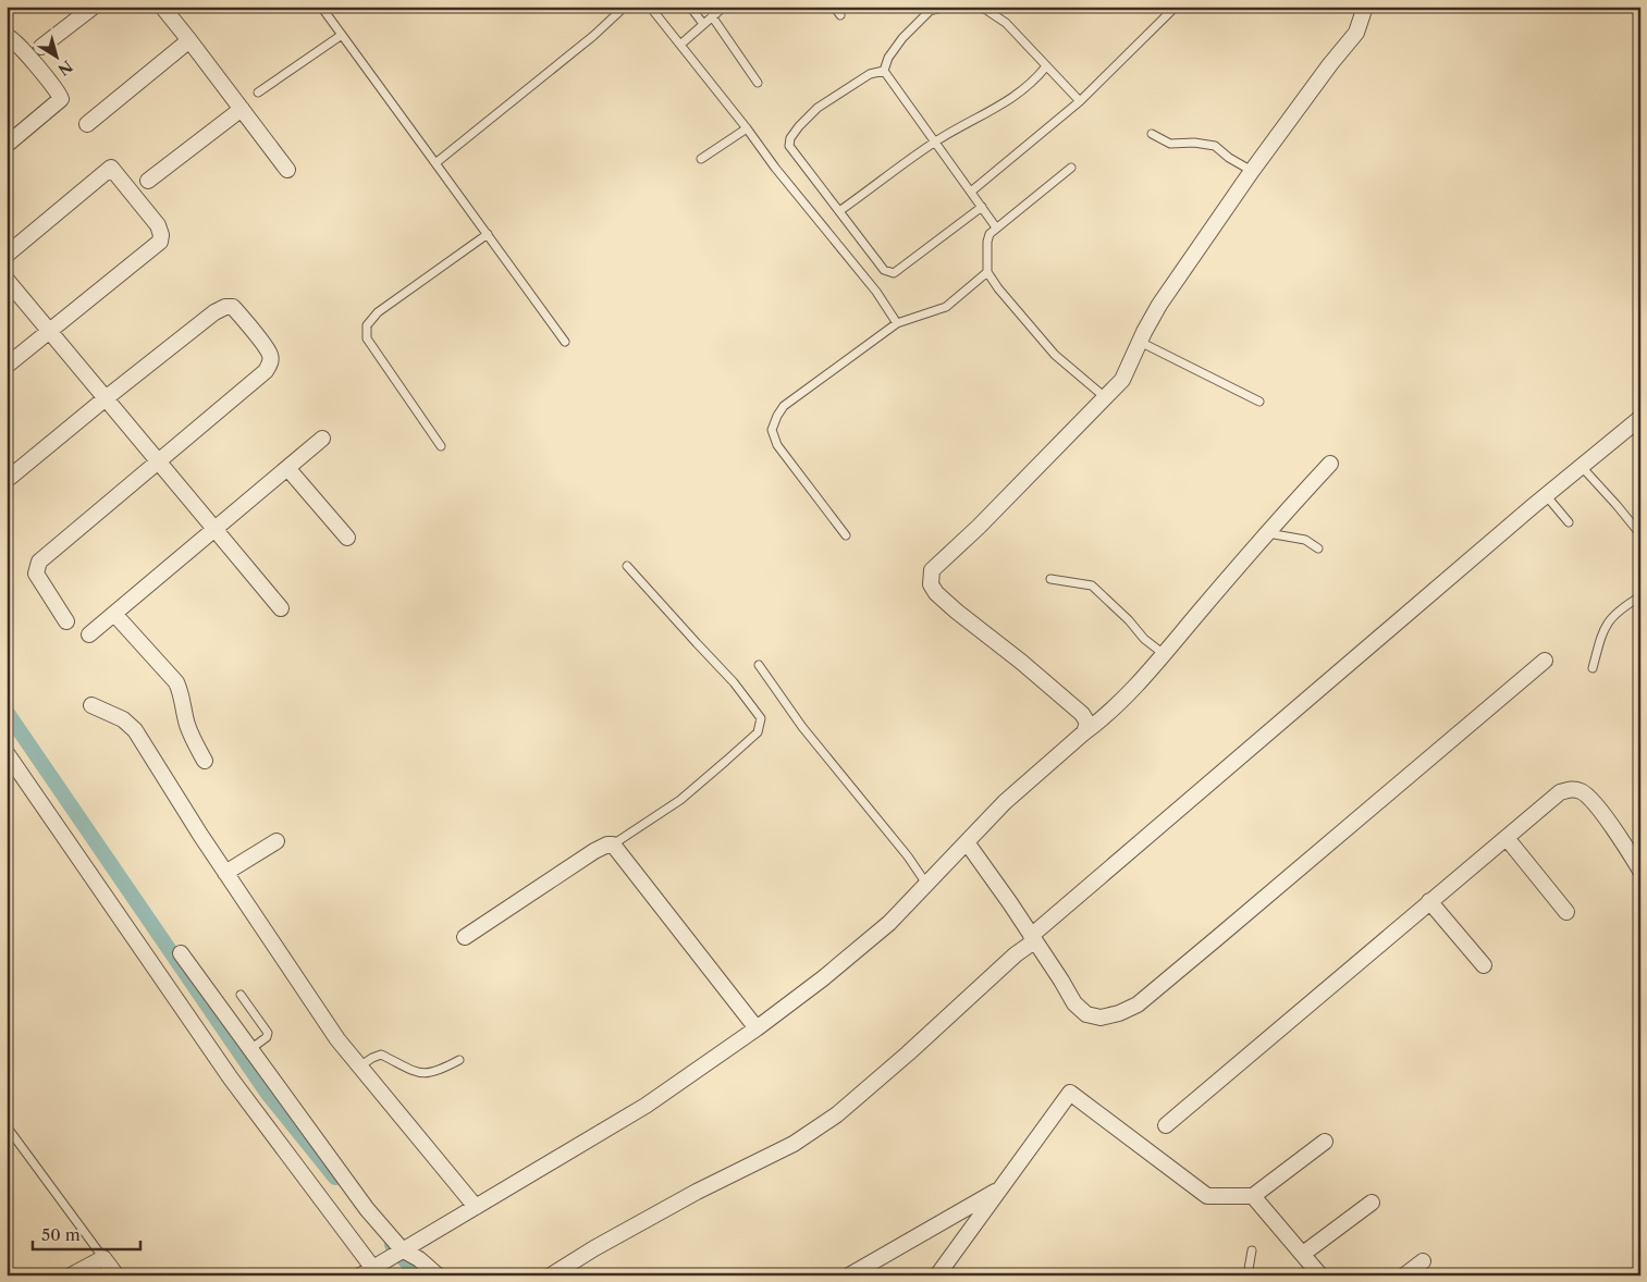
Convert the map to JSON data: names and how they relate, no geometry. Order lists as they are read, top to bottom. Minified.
{"scale_bar":"50 m","north":"bottom right"}
